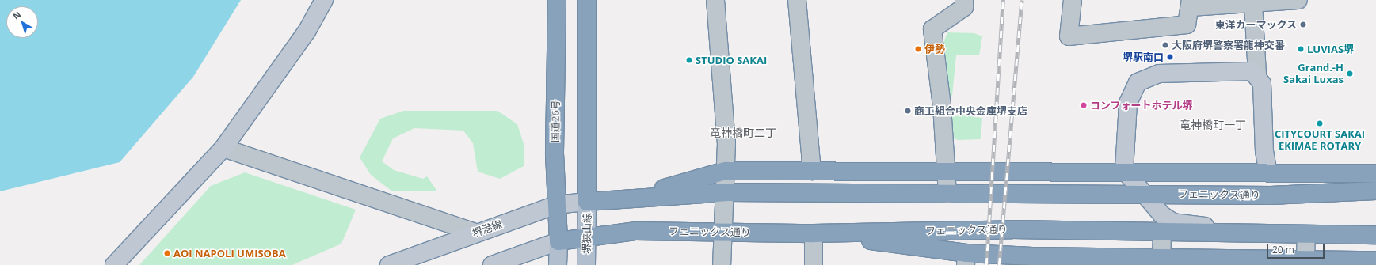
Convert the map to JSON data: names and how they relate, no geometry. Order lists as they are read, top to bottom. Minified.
{"streets":{"highway":["国道26号","フェニックス通り"],"main road":["堺狭山線"],"street":["堺港線"]},"crossings":[["国道26号","フェニックス通り"],["国道26号","堺港線"],["フェニックス通り","堺港線"],["フェニックス通り","堺狭山線"],["堺港線","堺狭山線"]],"districts":["竜神橋町一丁","竜神橋町二丁"],"places":["東洋カーマックス","大阪府堺警察署龍神交番","伊勢","LUVIAS堺","堺駅南口","STUDIO SAKAI","Grand.-H Sakai Luxas","コンフォートホテル堺","商工組合中央金庫堺支店","CITYCOURT SAKAI EKIMAE ROTARY","AOI NAPOLI UMISOBA"],"scale_bar":"20 m","north":"top left"}
